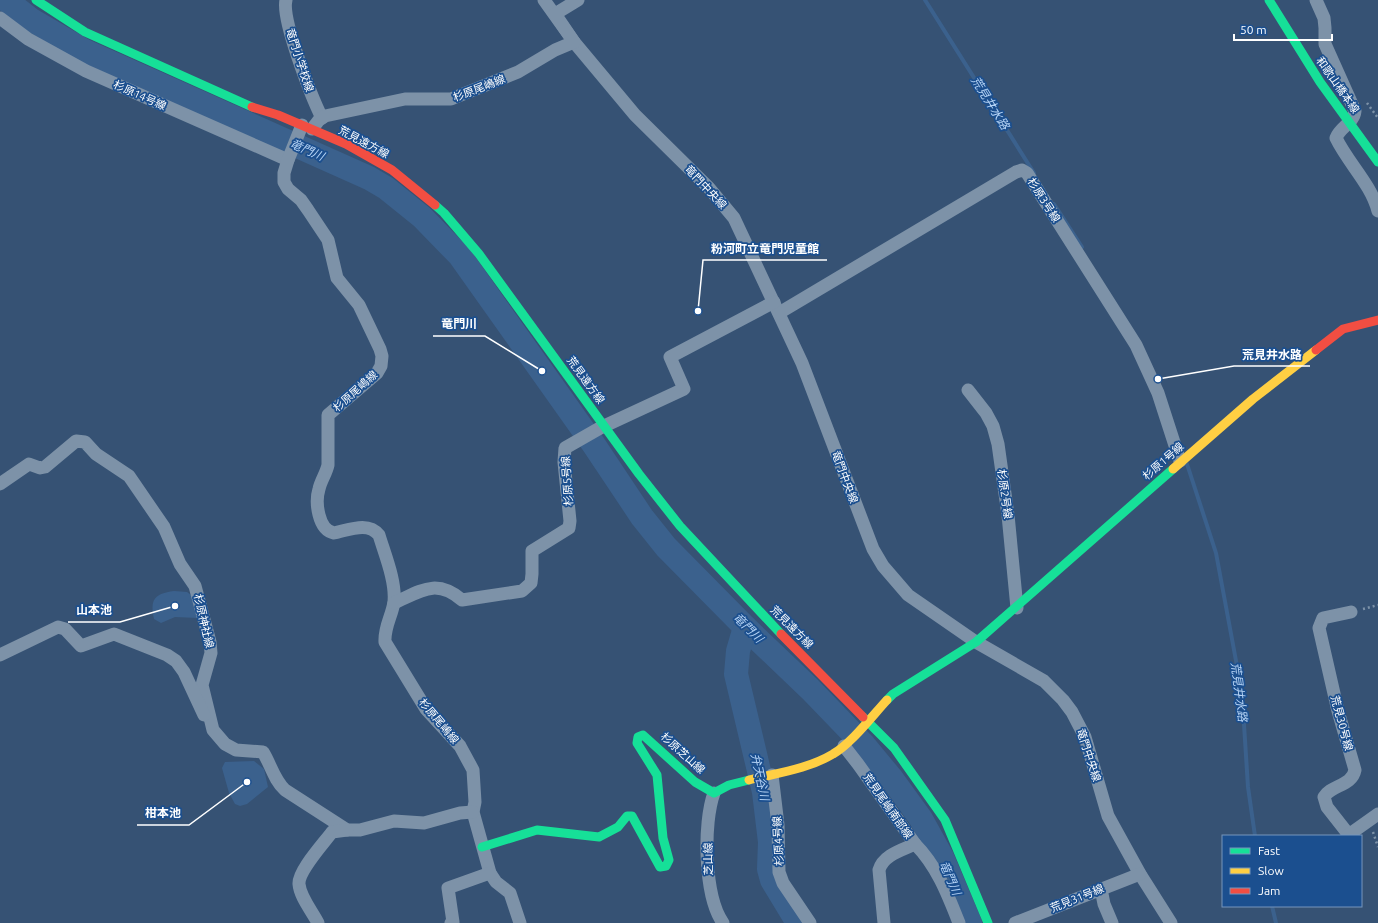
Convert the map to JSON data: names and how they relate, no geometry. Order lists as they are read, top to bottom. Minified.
{"streets":{"street":["竜門小学校線","和歌山橋本線","杉原尾嶋線","杉原14号線","荒見遠方線","竜門中央線","杉原3号線","杉原1号線","杉原5号線","杉原2号線","杉原神社線","荒見30号線","杉原芝山線","荒見尾嶋南部線","杉原4号線","芝山線","荒見31号線"]},"crossings":[["竜門小学校線","杉原尾嶋線"],["杉原尾嶋線","杉原14号線"],["杉原尾嶋線","荒見遠方線"],["杉原尾嶋線","竜門中央線"],["杉原尾嶋線","杉原5号線"],["杉原尾嶋線","杉原芝山線"],["荒見遠方線","杉原5号線"],["竜門中央線","杉原3号線"],["竜門中央線","杉原1号線"],["竜門中央線","杉原5号線"],["竜門中央線","荒見31号線"],["杉原3号線","杉原1号線"],["杉原3号線","杉原5号線"],["杉原1号線","杉原2号線"],["杉原芝山線","芝山線"]],"water":["荒見井水路","竜門川","弁天谷川"],"places":["粉河町立竜門児童館","竜門川","荒見井水路","山本池","柑本池"],"legend":["Fast","Slow","Jam"],"scale_bar":"50 m"}
